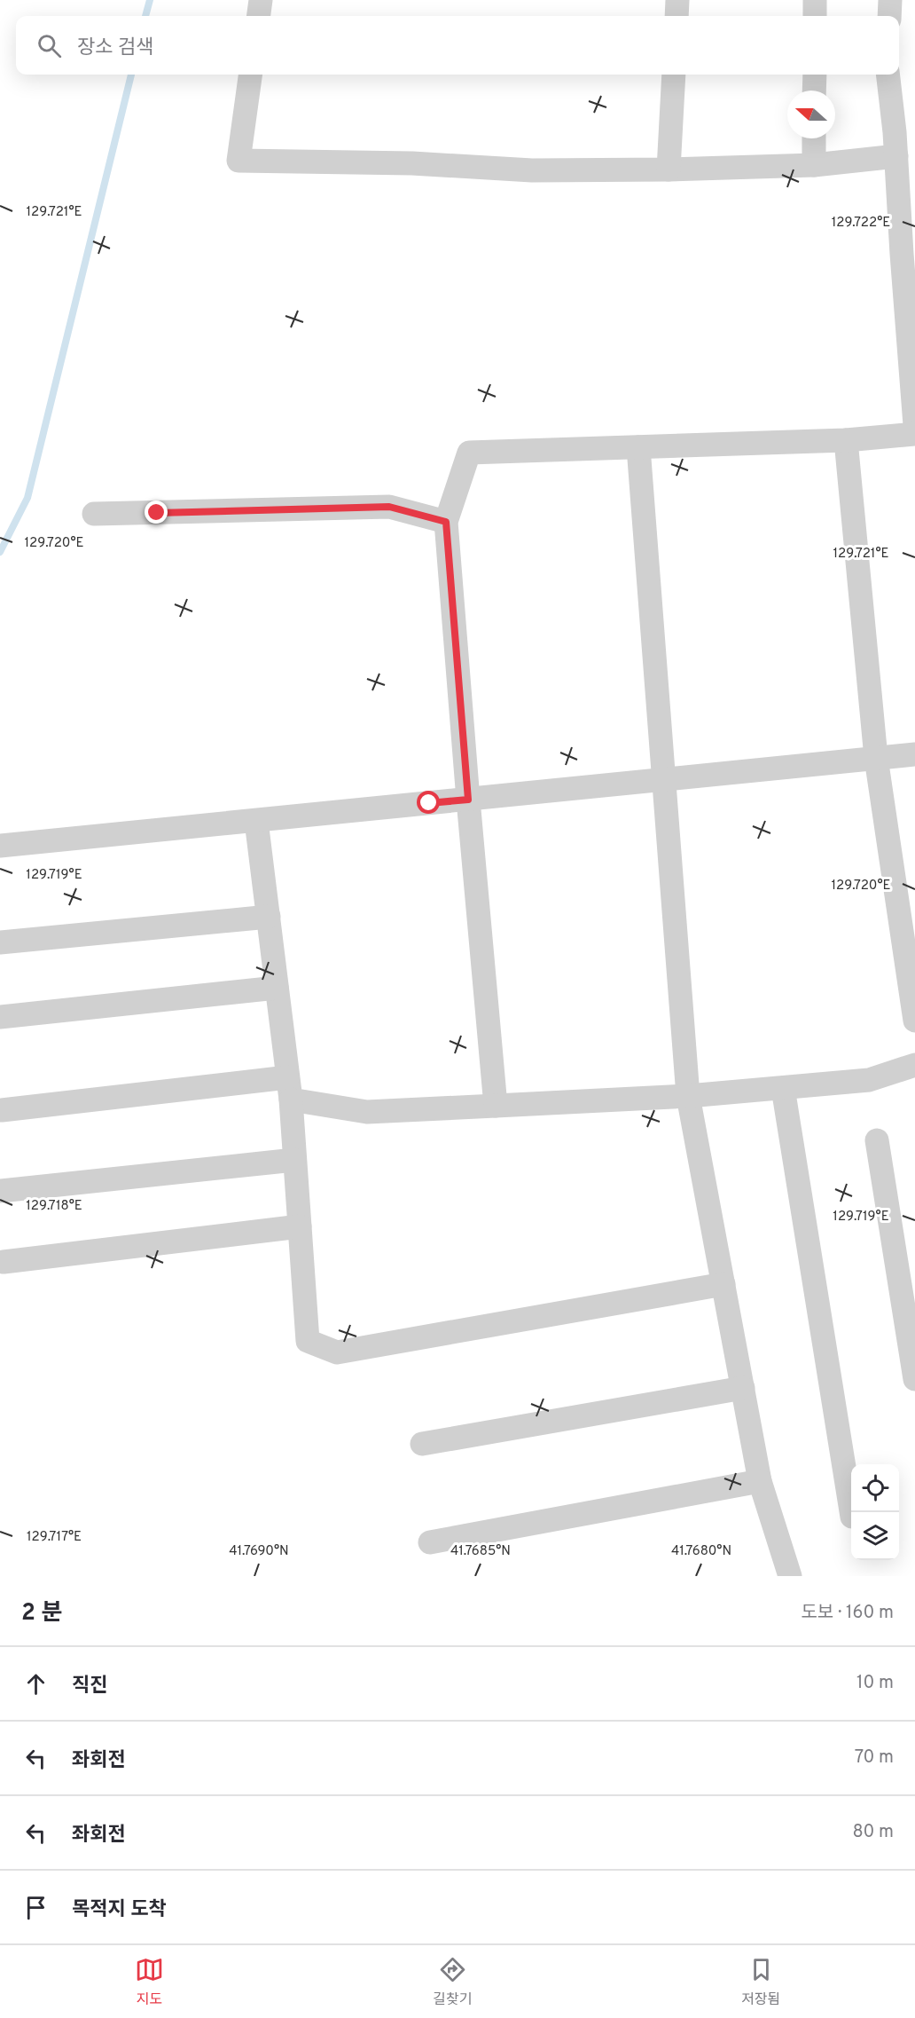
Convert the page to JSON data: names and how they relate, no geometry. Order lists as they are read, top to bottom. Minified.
{"north":"left","page":{"search":"장소 검색","heading":["2 분","도보 · 160 m"],"list":[["직진","10 m"],["좌회전","70 m"],["좌회전","80 m"],"목적지 도착"],"nav":["지도","길찾기","저장됨"]},"coordinates":["129.721°E","129.722°E","129.720°E","129.719°E","129.718°E","129.717°E","41.7690°N","41.7685°N","41.7680°N"]}
